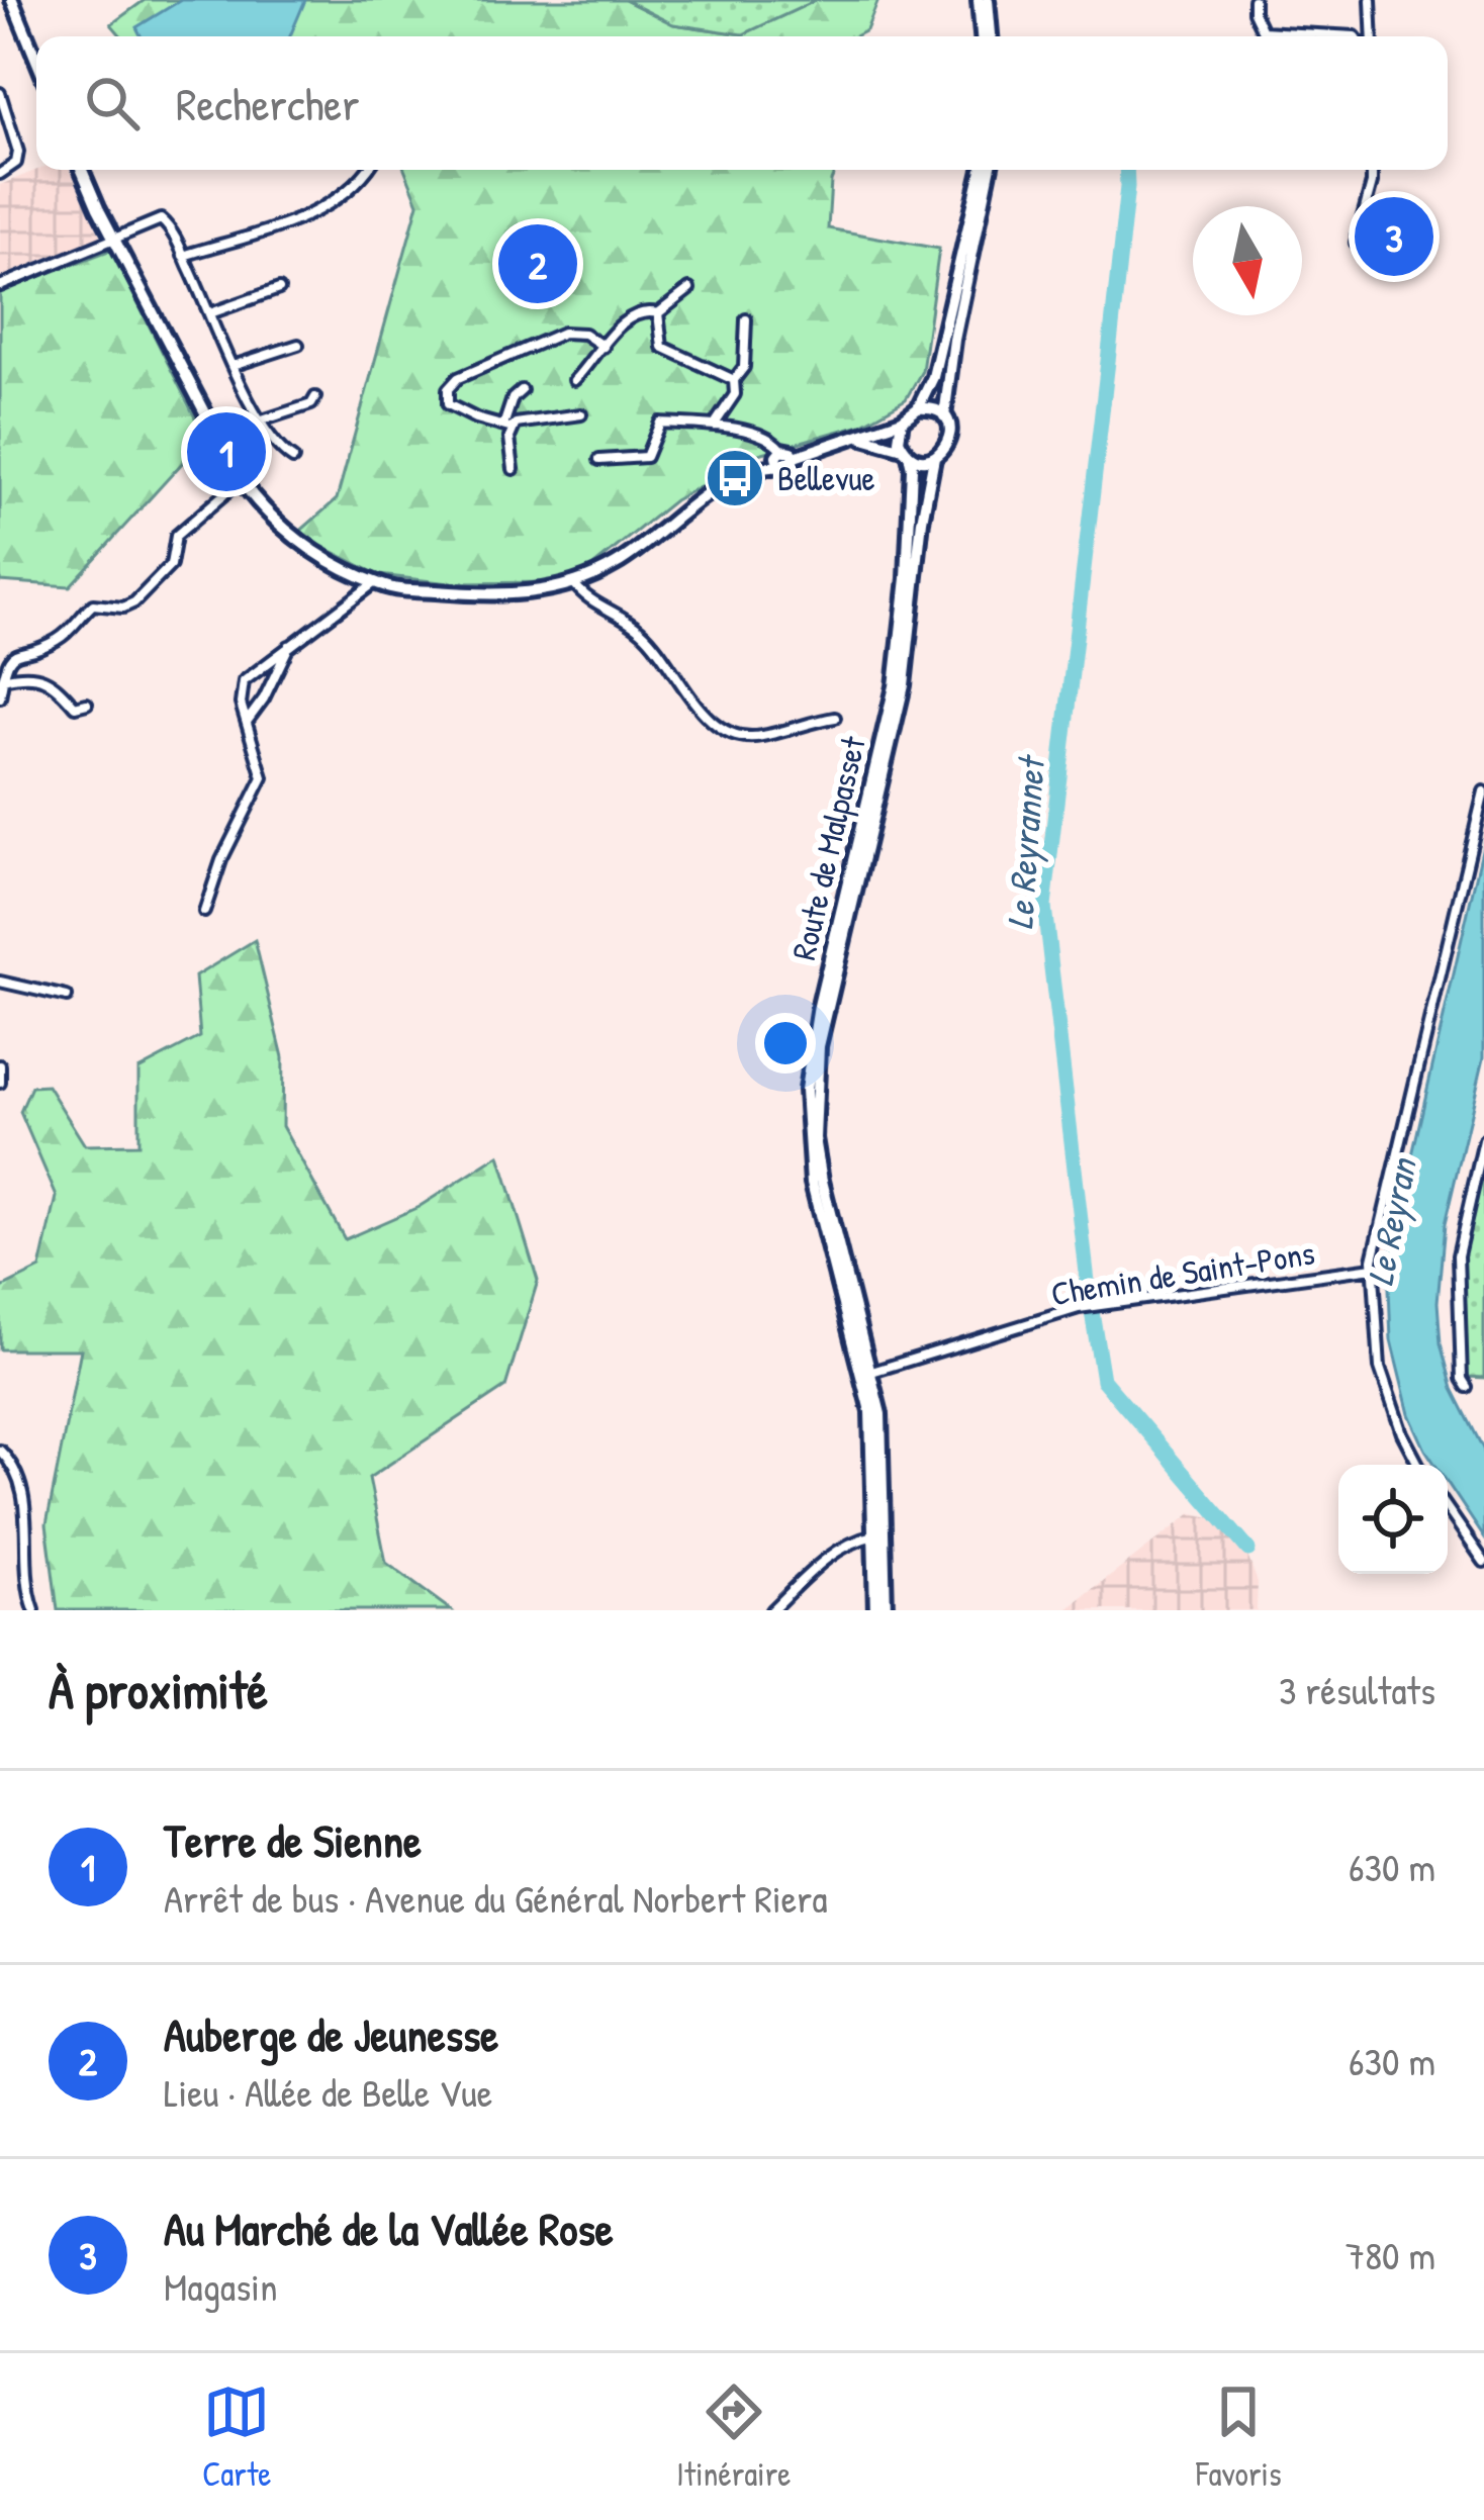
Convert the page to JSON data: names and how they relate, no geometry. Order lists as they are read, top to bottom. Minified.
{"streets":{"main road":["Route de Malpasset"],"street":["Chemin de Saint-Pons"]},"crossings":[["Route de Malpasset","Chemin de Saint-Pons"]],"water":["Le Reyrannet","Le Reyran"],"places":{"bus stop":["Bellevue"]},"north":"bottom","page":{"search":"Rechercher","pins":["3","2","1"],"heading":["À proximité","3 résultats"],"list":[{"mark":"1","name":"Terre de Sienne","note":"Arrêt de bus · Avenue du Général Norbert Riera","value":"630 m"},{"mark":"2","name":"Auberge de Jeunesse","note":"Lieu · Allée de Belle Vue","value":"630 m"},{"mark":"3","name":"Au Marché de la Vallée Rose","note":"Magasin","value":"780 m"}],"nav":["Carte","Itinéraire","Favoris"]}}
